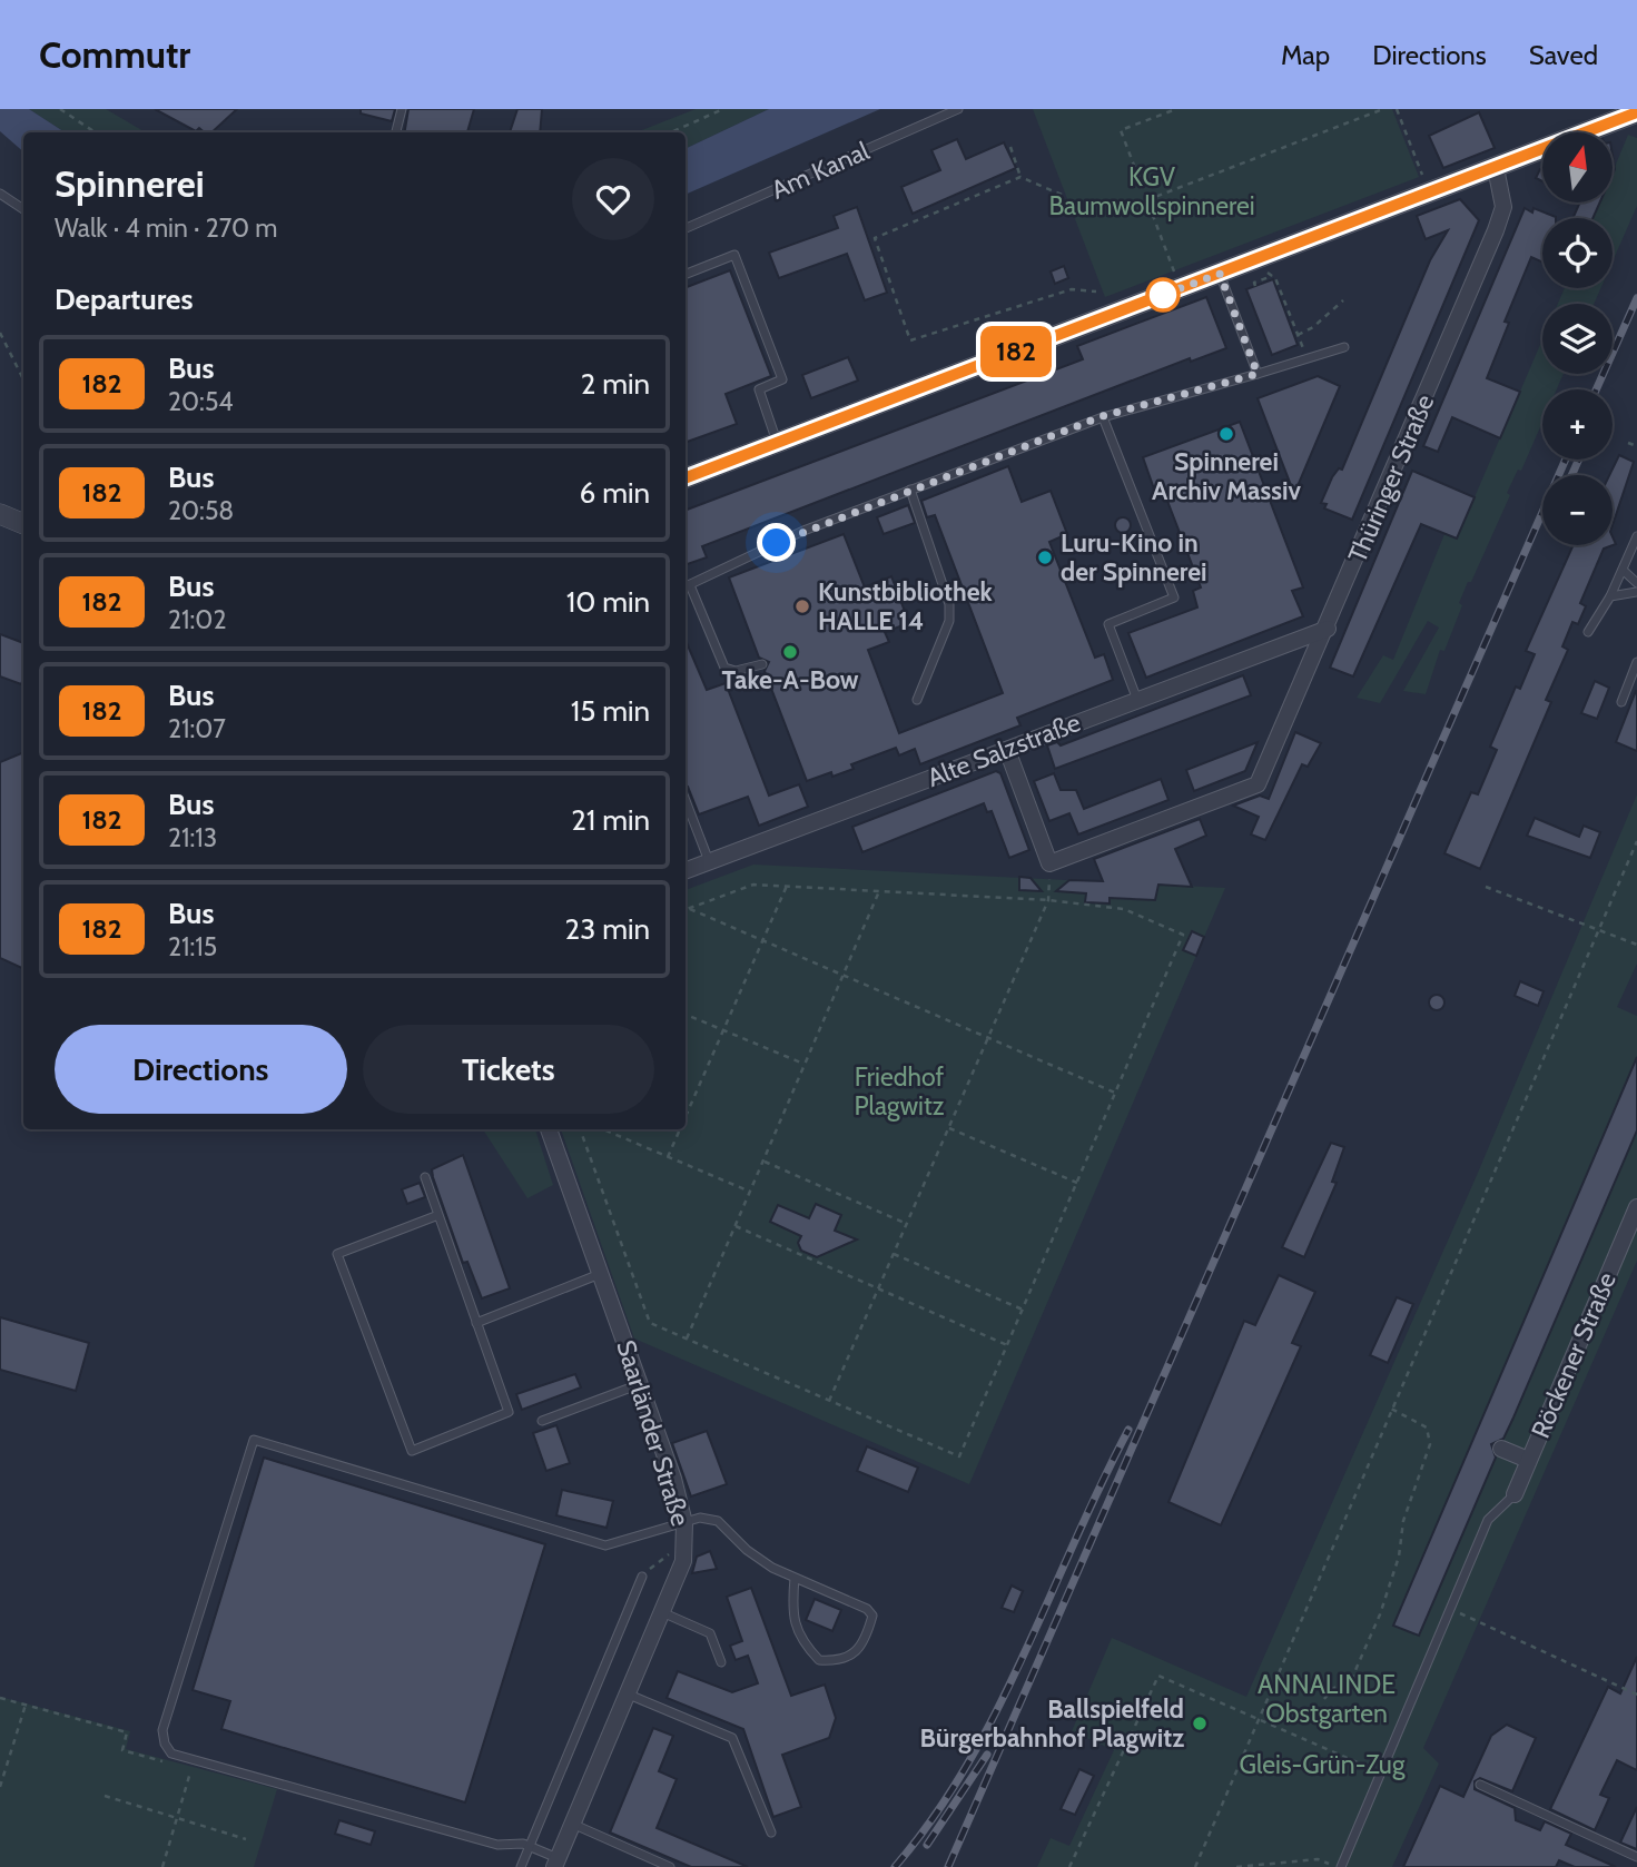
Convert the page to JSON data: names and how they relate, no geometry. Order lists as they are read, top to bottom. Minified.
{"streets":{"street":["Thüringer Straße","Alte Salzstraße","Röckener Straße","Saarländer Straße"],"lane":["Am Kanal"]},"crossings":[["Thüringer Straße","Alte Salzstraße"]],"parks":["KGV Baumwollspinnerei","Friedhof Plagwitz","ANNALINDE Obstgarten","Gleis-Grün-Zug"],"places":["Spinnerei Archiv Massiv","Luru-Kino in der Spinnerei","Kunstbibliothek HALLE 14","Take-A-Bow","Ballspielfeld Bürgerbahnhof Plagwitz"],"lines":["bus line 182"],"north":"top","page":{"header":"Commutr","nav":["Map","Directions","Saved"],"on_map":"182","map_buttons":["+","−"],"heading":[["Spinnerei","Walk · 4 min · 270 m"],"Departures"],"list":[{"mark":"182","name":"Bus","note":"20:54","value":"2 min"},{"mark":"182","name":"Bus","note":"20:58","value":"6 min"},{"mark":"182","name":"Bus","note":"21:02","value":"10 min"},{"mark":"182","name":"Bus","note":"21:07","value":"15 min"},{"mark":"182","name":"Bus","note":"21:13","value":"21 min"},{"mark":"182","name":"Bus","note":"21:15","value":"23 min"}],"buttons":["Directions","Tickets"]}}
